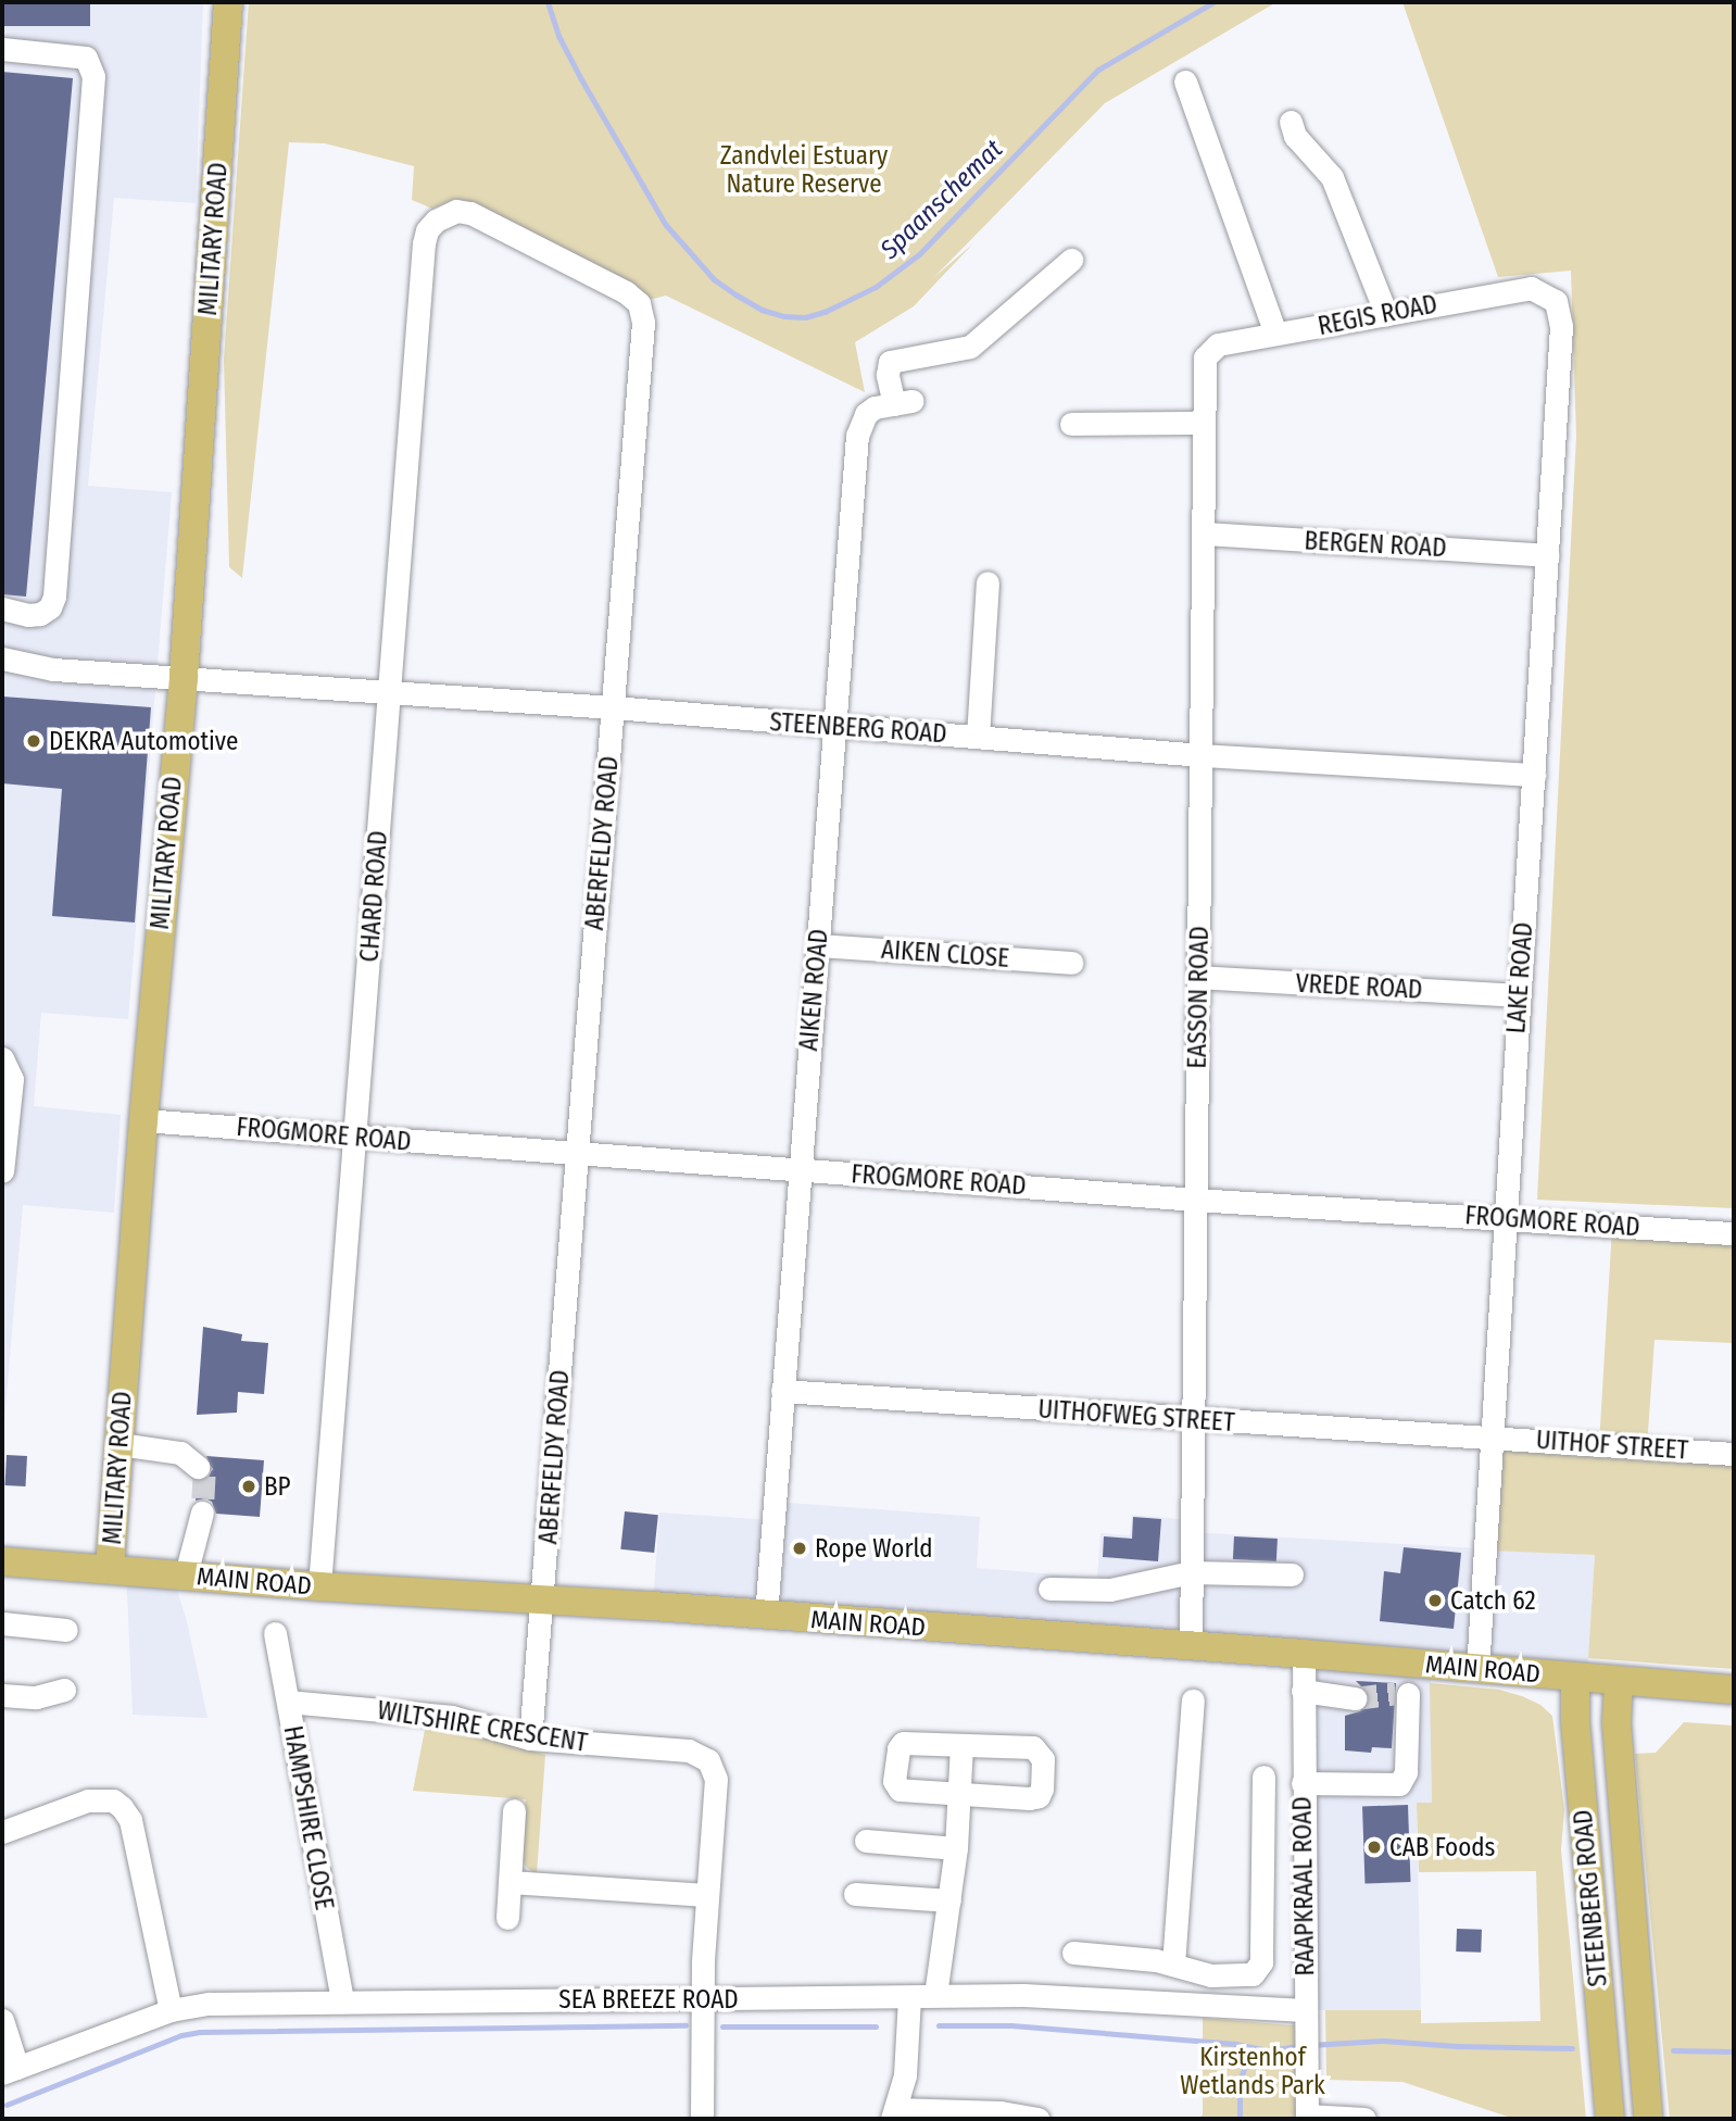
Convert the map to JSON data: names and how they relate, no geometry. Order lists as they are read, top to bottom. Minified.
{"streets":{"main road":["MILITARY ROAD","STEENBERG ROAD","MAIN ROAD"],"street":["REGIS ROAD","BERGEN ROAD","ABERFELDY ROAD","CHARD ROAD","AIKEN CLOSE","LAKE ROAD","VREDE ROAD","AIKEN ROAD","EASSON ROAD","FROGMORE ROAD","UITHOFWEG STREET","UITHOF STREET","WILTSHIRE CRESCENT","HAMPSHIRE CLOSE","RAAPKRAAL ROAD","SEA BREEZE ROAD"]},"crossings":[["MILITARY ROAD","STEENBERG ROAD"],["MILITARY ROAD","FROGMORE ROAD"],["MILITARY ROAD","MAIN ROAD"],["REGIS ROAD","LAKE ROAD"],["REGIS ROAD","EASSON ROAD"],["BERGEN ROAD","LAKE ROAD"],["BERGEN ROAD","EASSON ROAD"],["STEENBERG ROAD","ABERFELDY ROAD"],["STEENBERG ROAD","CHARD ROAD"],["STEENBERG ROAD","LAKE ROAD"],["STEENBERG ROAD","AIKEN ROAD"],["STEENBERG ROAD","EASSON ROAD"],["STEENBERG ROAD","MAIN ROAD"],["ABERFELDY ROAD","CHARD ROAD"],["ABERFELDY ROAD","FROGMORE ROAD"],["ABERFELDY ROAD","MAIN ROAD"],["ABERFELDY ROAD","WILTSHIRE CRESCENT"],["CHARD ROAD","FROGMORE ROAD"],["CHARD ROAD","MAIN ROAD"],["AIKEN CLOSE","AIKEN ROAD"],["LAKE ROAD","VREDE ROAD"],["LAKE ROAD","FROGMORE ROAD"],["LAKE ROAD","UITHOFWEG STREET"],["LAKE ROAD","UITHOF STREET"],["LAKE ROAD","MAIN ROAD"],["VREDE ROAD","EASSON ROAD"],["AIKEN ROAD","FROGMORE ROAD"],["AIKEN ROAD","UITHOFWEG STREET"],["AIKEN ROAD","MAIN ROAD"],["EASSON ROAD","FROGMORE ROAD"],["EASSON ROAD","UITHOFWEG STREET"],["EASSON ROAD","MAIN ROAD"],["UITHOFWEG STREET","UITHOF STREET"],["MAIN ROAD","RAAPKRAAL ROAD"],["WILTSHIRE CRESCENT","HAMPSHIRE CLOSE"],["WILTSHIRE CRESCENT","SEA BREEZE ROAD"],["HAMPSHIRE CLOSE","SEA BREEZE ROAD"],["RAAPKRAAL ROAD","SEA BREEZE ROAD"]],"water":["Spaanschemat"],"parks":["Zandvlei Estuary Nature Reserve","Kirstenhof Wetlands Park"],"places":["DEKRA Automotive","BP","Rope World","Catch 62","CAB Foods"]}
